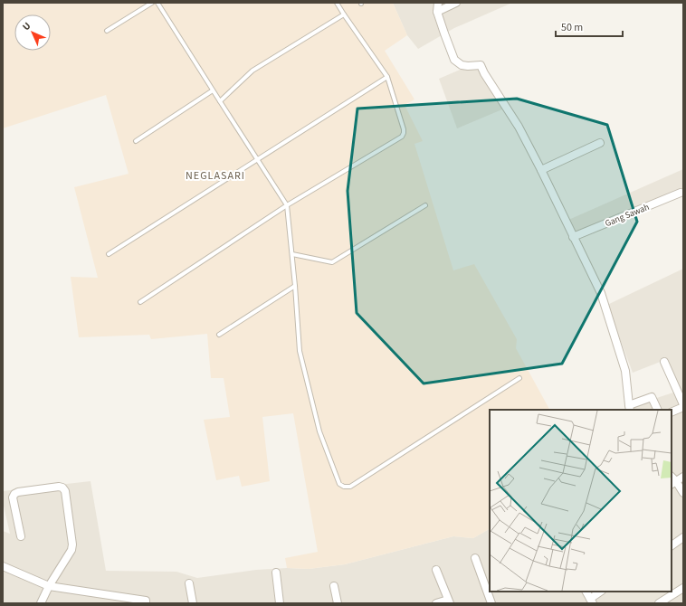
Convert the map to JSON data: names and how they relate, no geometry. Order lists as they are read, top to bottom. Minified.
{"streets":{"street":["Gang Sawah"]},"districts":["NEGLASARI"],"scale_bar":"50 m","north":"top left"}
